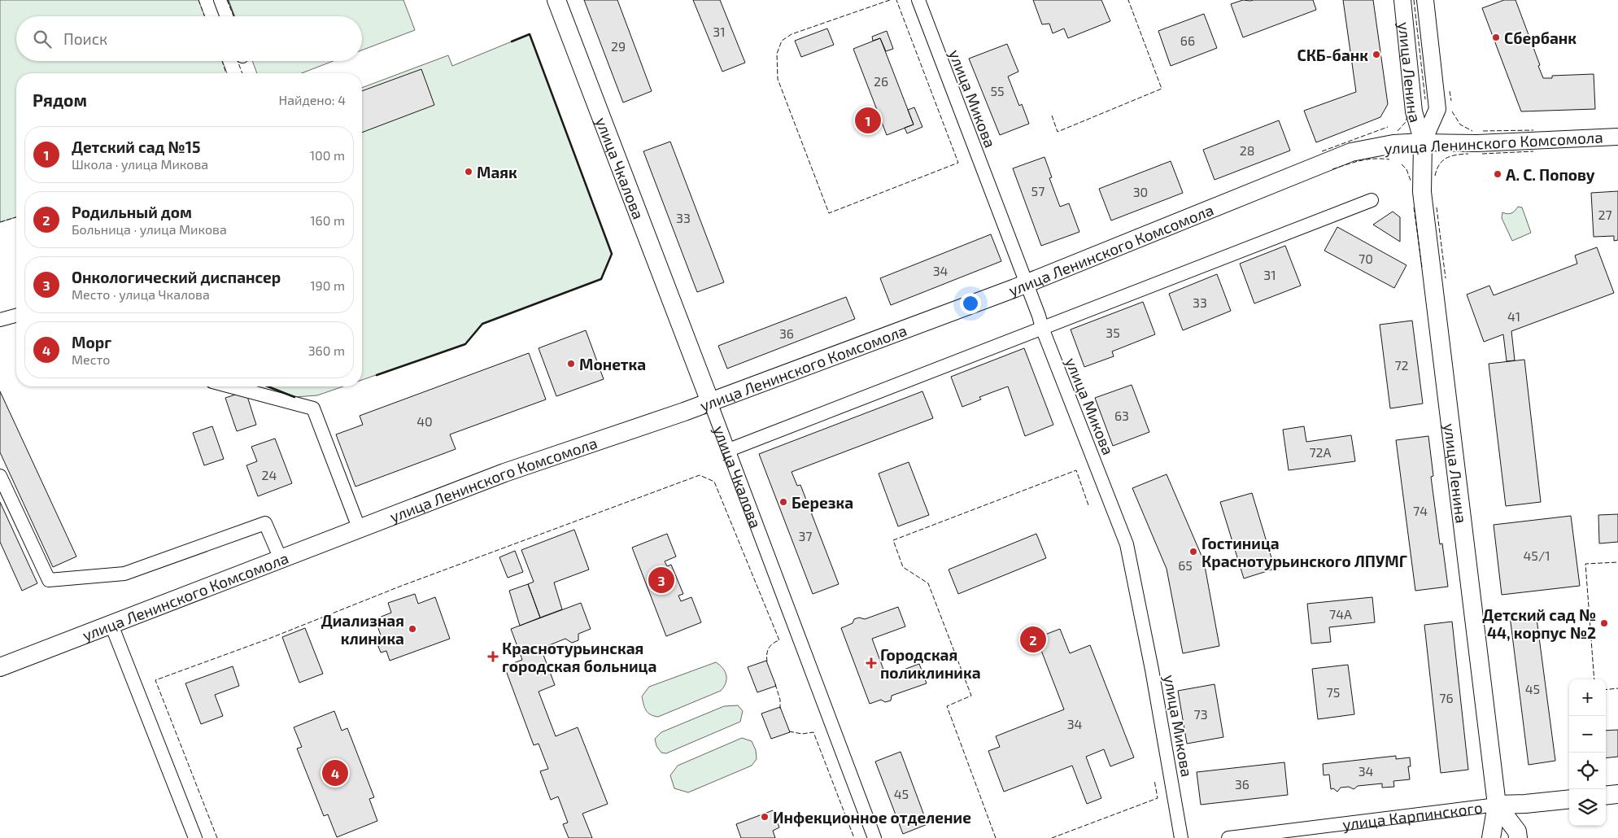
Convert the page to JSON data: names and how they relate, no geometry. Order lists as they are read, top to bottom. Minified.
{"streets":{"main road":["улица Ленина","улица Ленинского Комсомола","улица Чкалова","улица Карпинского"],"street":["улица Микова"]},"crossings":[["улица Ленина","улица Ленинского Комсомола"],["улица Ленина","улица Карпинского"],["улица Микова","улица Ленинского Комсомола"],["улица Ленинского Комсомола","улица Чкалова"]],"places":{"other":["Сбербанк","СКБ-банк","Маяк","А. С. Попову","Монетка","Березка","Гостиница Краснотурьинского ЛПУМГ","Детский сад № 44, корпус №2","Диализная клиника","Инфекционное отделение"],"health":["Краснотурьинская городская больница","Городская поликлиника"]},"house_numbers":["31","66","29","26","55","28","57","30","27","33","70","34","31","33","41","35","36","72","63","40","72А","24","74","37","45/1","65","74А","45","75","76","73","34","34","36","45"],"page":{"search":"Поиск","heading":["Рядом","Найдено: 4"],"pins":["1","3","2","4"],"list":[{"mark":"1","name":"Детский сад №15","note":"Школа · улица Микова","value":"100 m"},{"mark":"2","name":"Родильный дом","note":"Больница · улица Микова","value":"160 m"},{"mark":"3","name":"Онкологический диспансер","note":"Место · улица Чкалова","value":"190 m"},{"mark":"4","name":"Морг","note":"Место","value":"360 m"}],"map_buttons":["+","−"]}}
